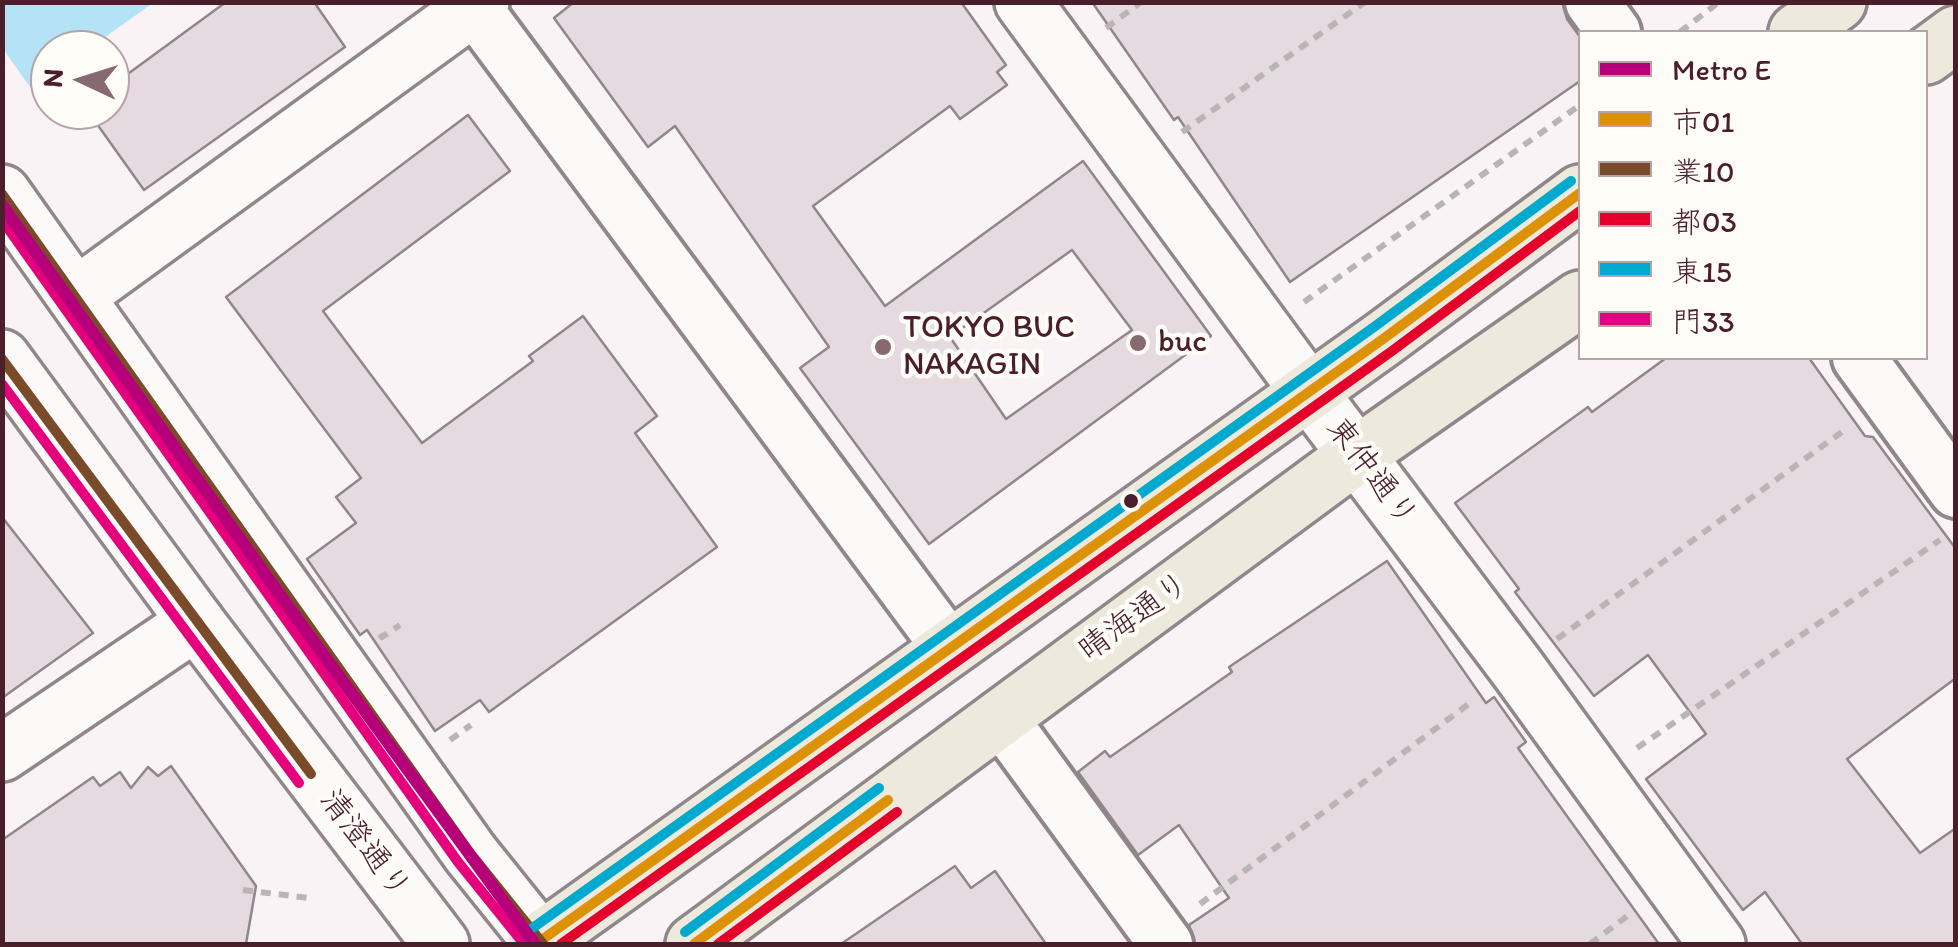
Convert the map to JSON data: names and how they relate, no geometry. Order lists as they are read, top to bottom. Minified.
{"streets":{"main road":["晴海通り"],"street":["東仲通り","清澄通り"]},"crossings":[["東仲通り","晴海通り"]],"places":["buc","TOKYO BUC NAKAGIN"],"lines":["transit line 東15","transit line 業10","transit line 市01","metro line E","transit line 都03","transit line 門33"],"legend":["Metro E","市01","業10","都03","東15","門33"],"north":"left"}
